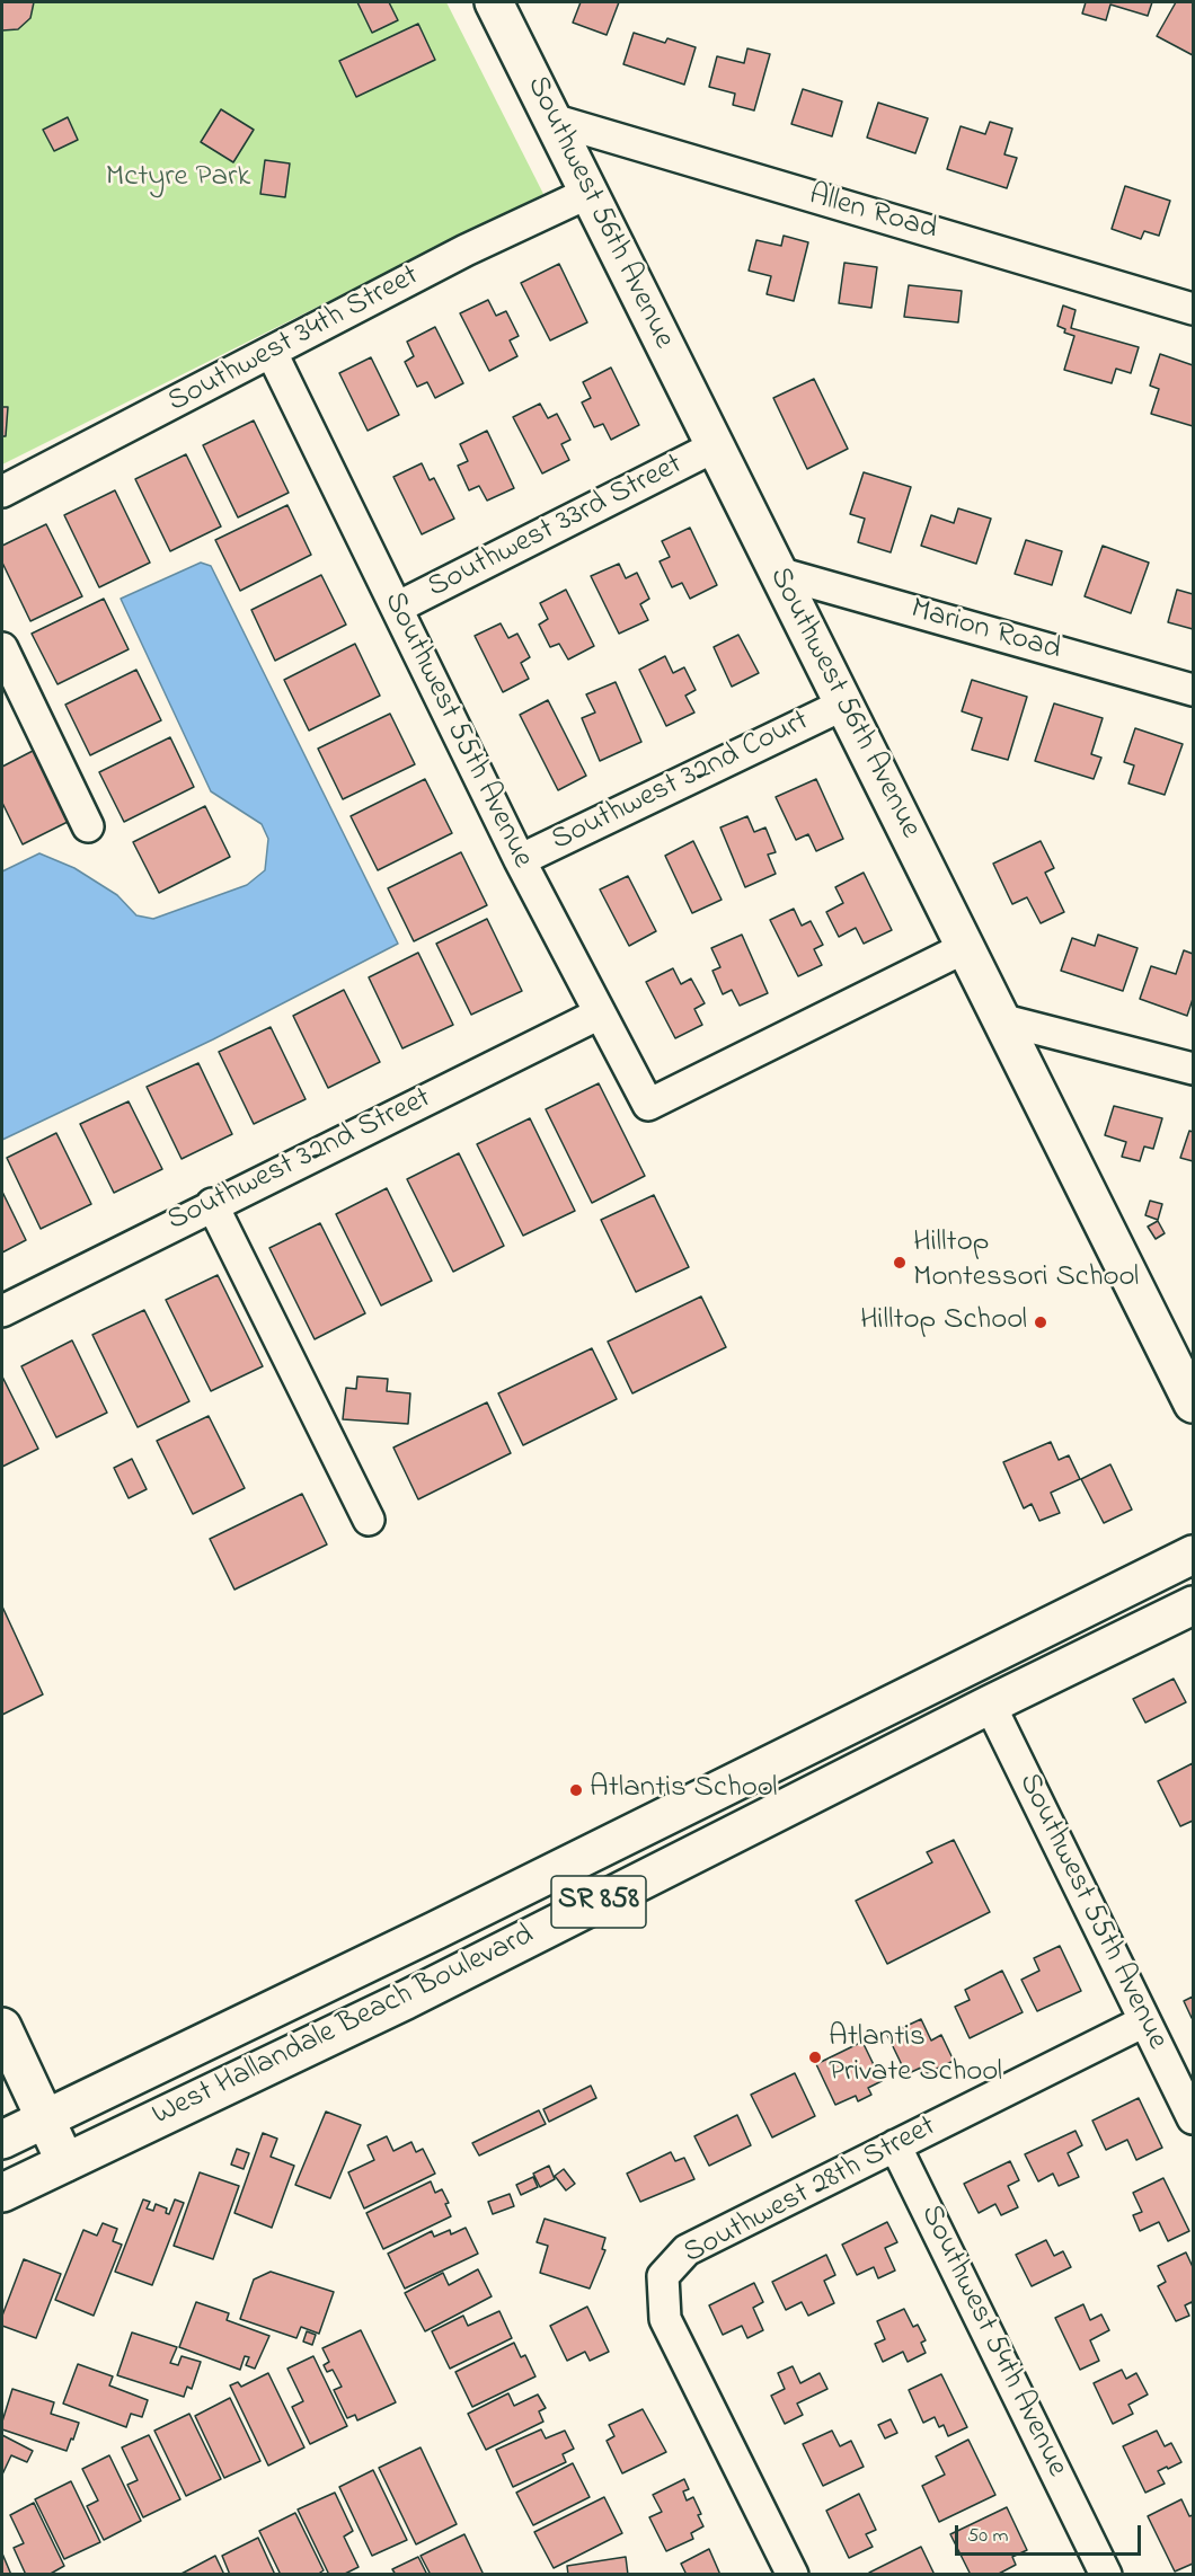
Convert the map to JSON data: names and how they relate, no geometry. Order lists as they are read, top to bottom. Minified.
{"streets":{"main road":["Southwest 56th Avenue","SR 858","West Hallandale Beach Boulevard"],"street":["Allen Road","Southwest 34th Street","Southwest 33rd Street","Marion Road","Southwest 55th Avenue","Southwest 32nd Court","Southwest 32nd Street","Southwest 28th Street","Southwest 54th Avenue"]},"crossings":[["Southwest 56th Avenue","Allen Road"],["Southwest 56th Avenue","Southwest 34th Street"],["Southwest 56th Avenue","Southwest 33rd Street"],["Southwest 56th Avenue","Marion Road"],["Southwest 56th Avenue","Southwest 55th Avenue"],["Southwest 56th Avenue","Southwest 32nd Court"],["Southwest 34th Street","Southwest 55th Avenue"],["Southwest 33rd Street","Southwest 55th Avenue"],["Southwest 55th Avenue","Southwest 32nd Court"],["Southwest 55th Avenue","Southwest 32nd Street"],["Southwest 55th Avenue","West Hallandale Beach Boulevard"],["Southwest 55th Avenue","Southwest 28th Street"],["Southwest 28th Street","Southwest 54th Avenue"]],"parks":["Mctyre Park"],"places":["Hilltop Montessori School","Hilltop School","Atlantis School","Atlantis Private School"],"scale_bar":"50 m"}
